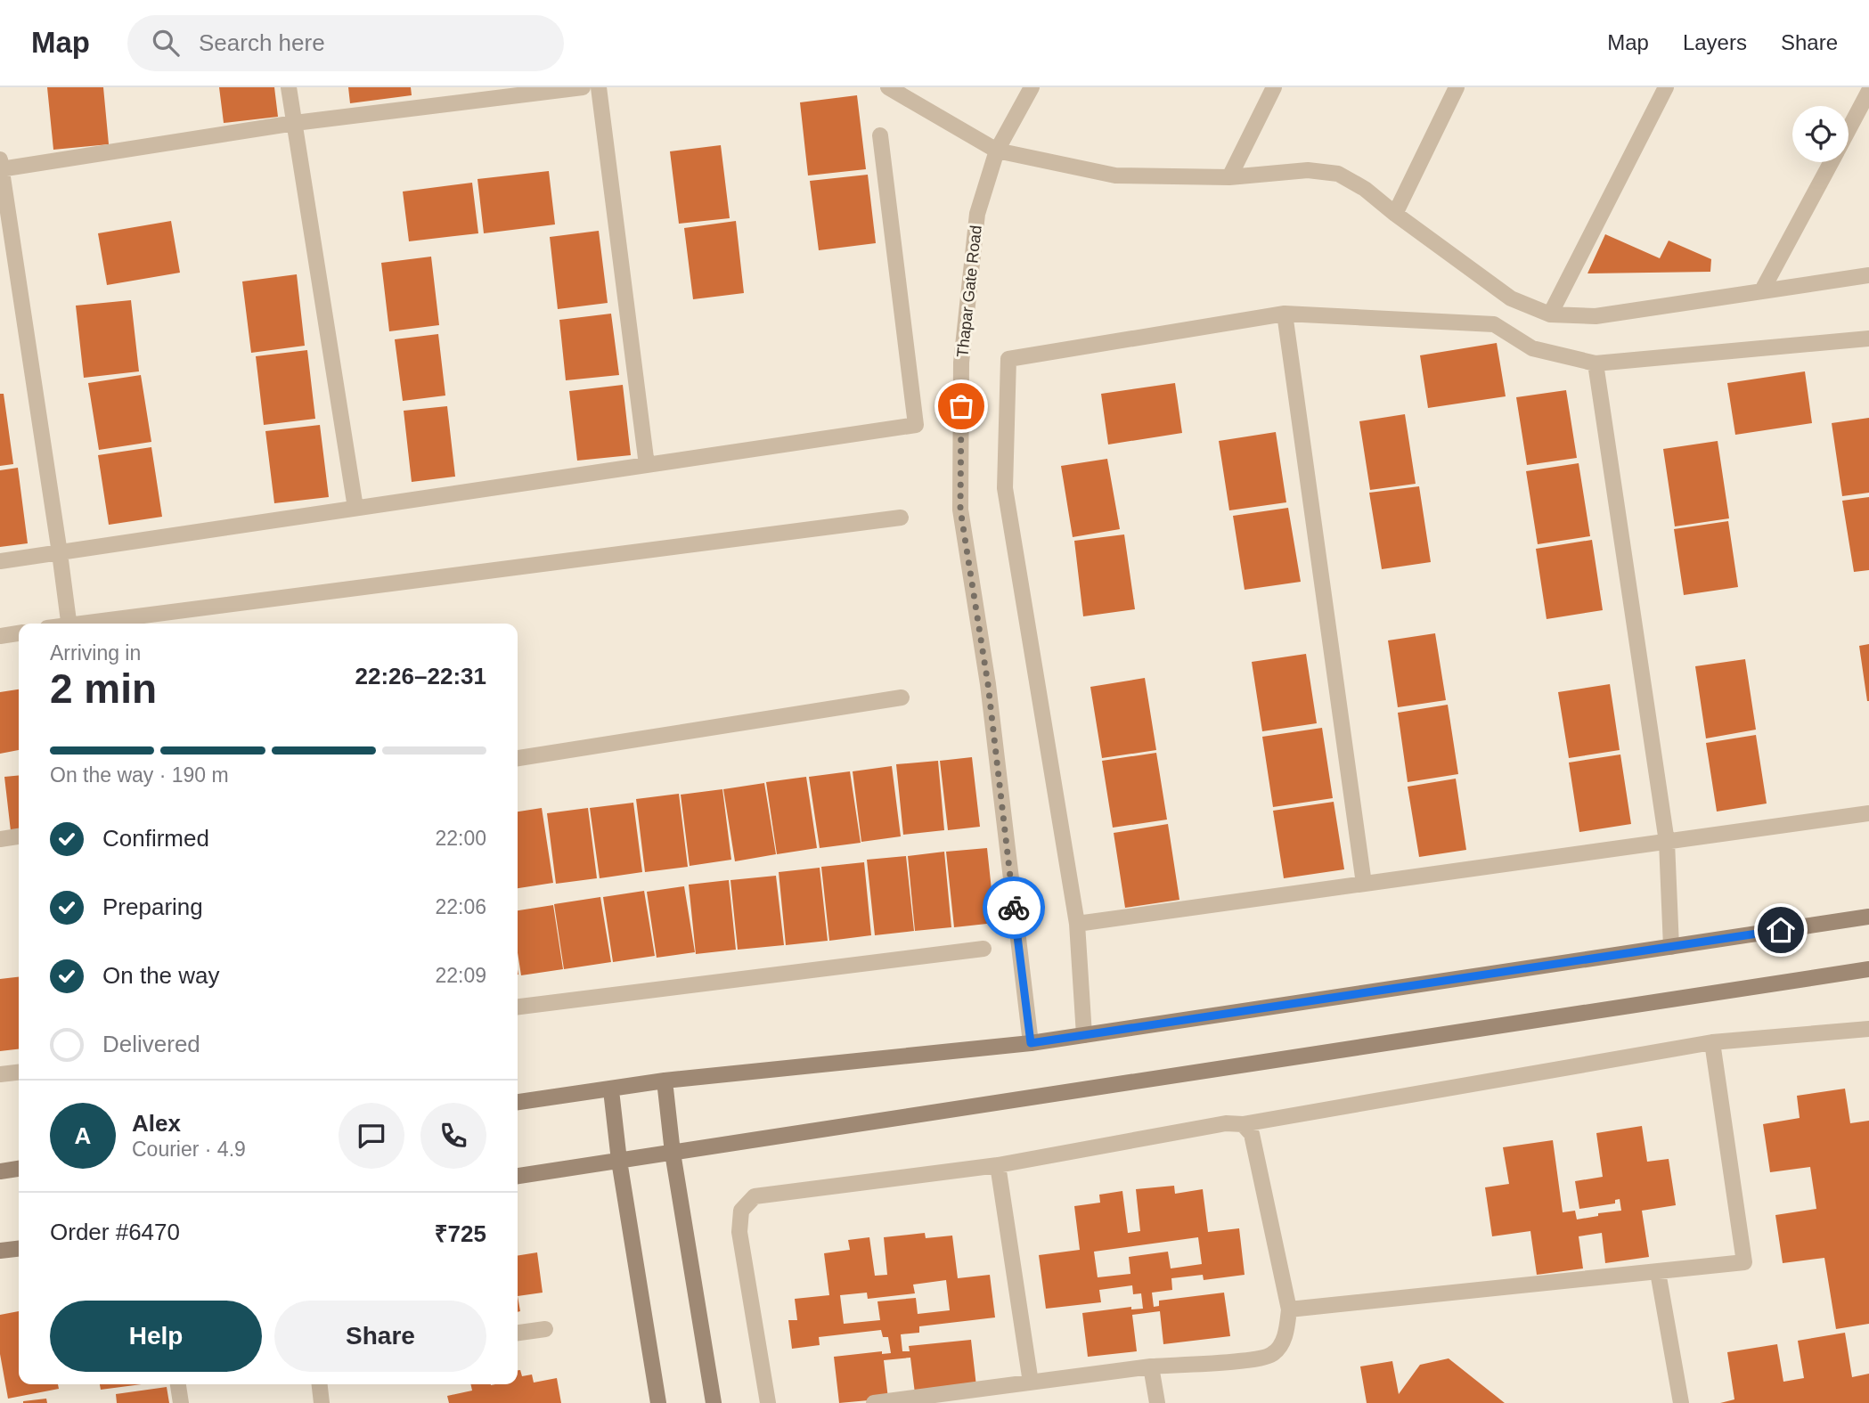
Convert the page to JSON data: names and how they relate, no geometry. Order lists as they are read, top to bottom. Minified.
{"streets":{"street":["Thapar Gate Road"]},"page":{"header":"Map","search":"Search here","nav":["Map","Layers","Share"],"heading":["2 min","Arriving in","22:26–22:31"],"panel":["Alex","Courier · 4.9","Order #6470","₹725"],"bar":"On the way · 190 m","list":[["Confirmed","22:00"],["Preparing","22:06"],["On the way","22:09"],"Delivered"],"round":"A","buttons":["Help","Share"]}}
